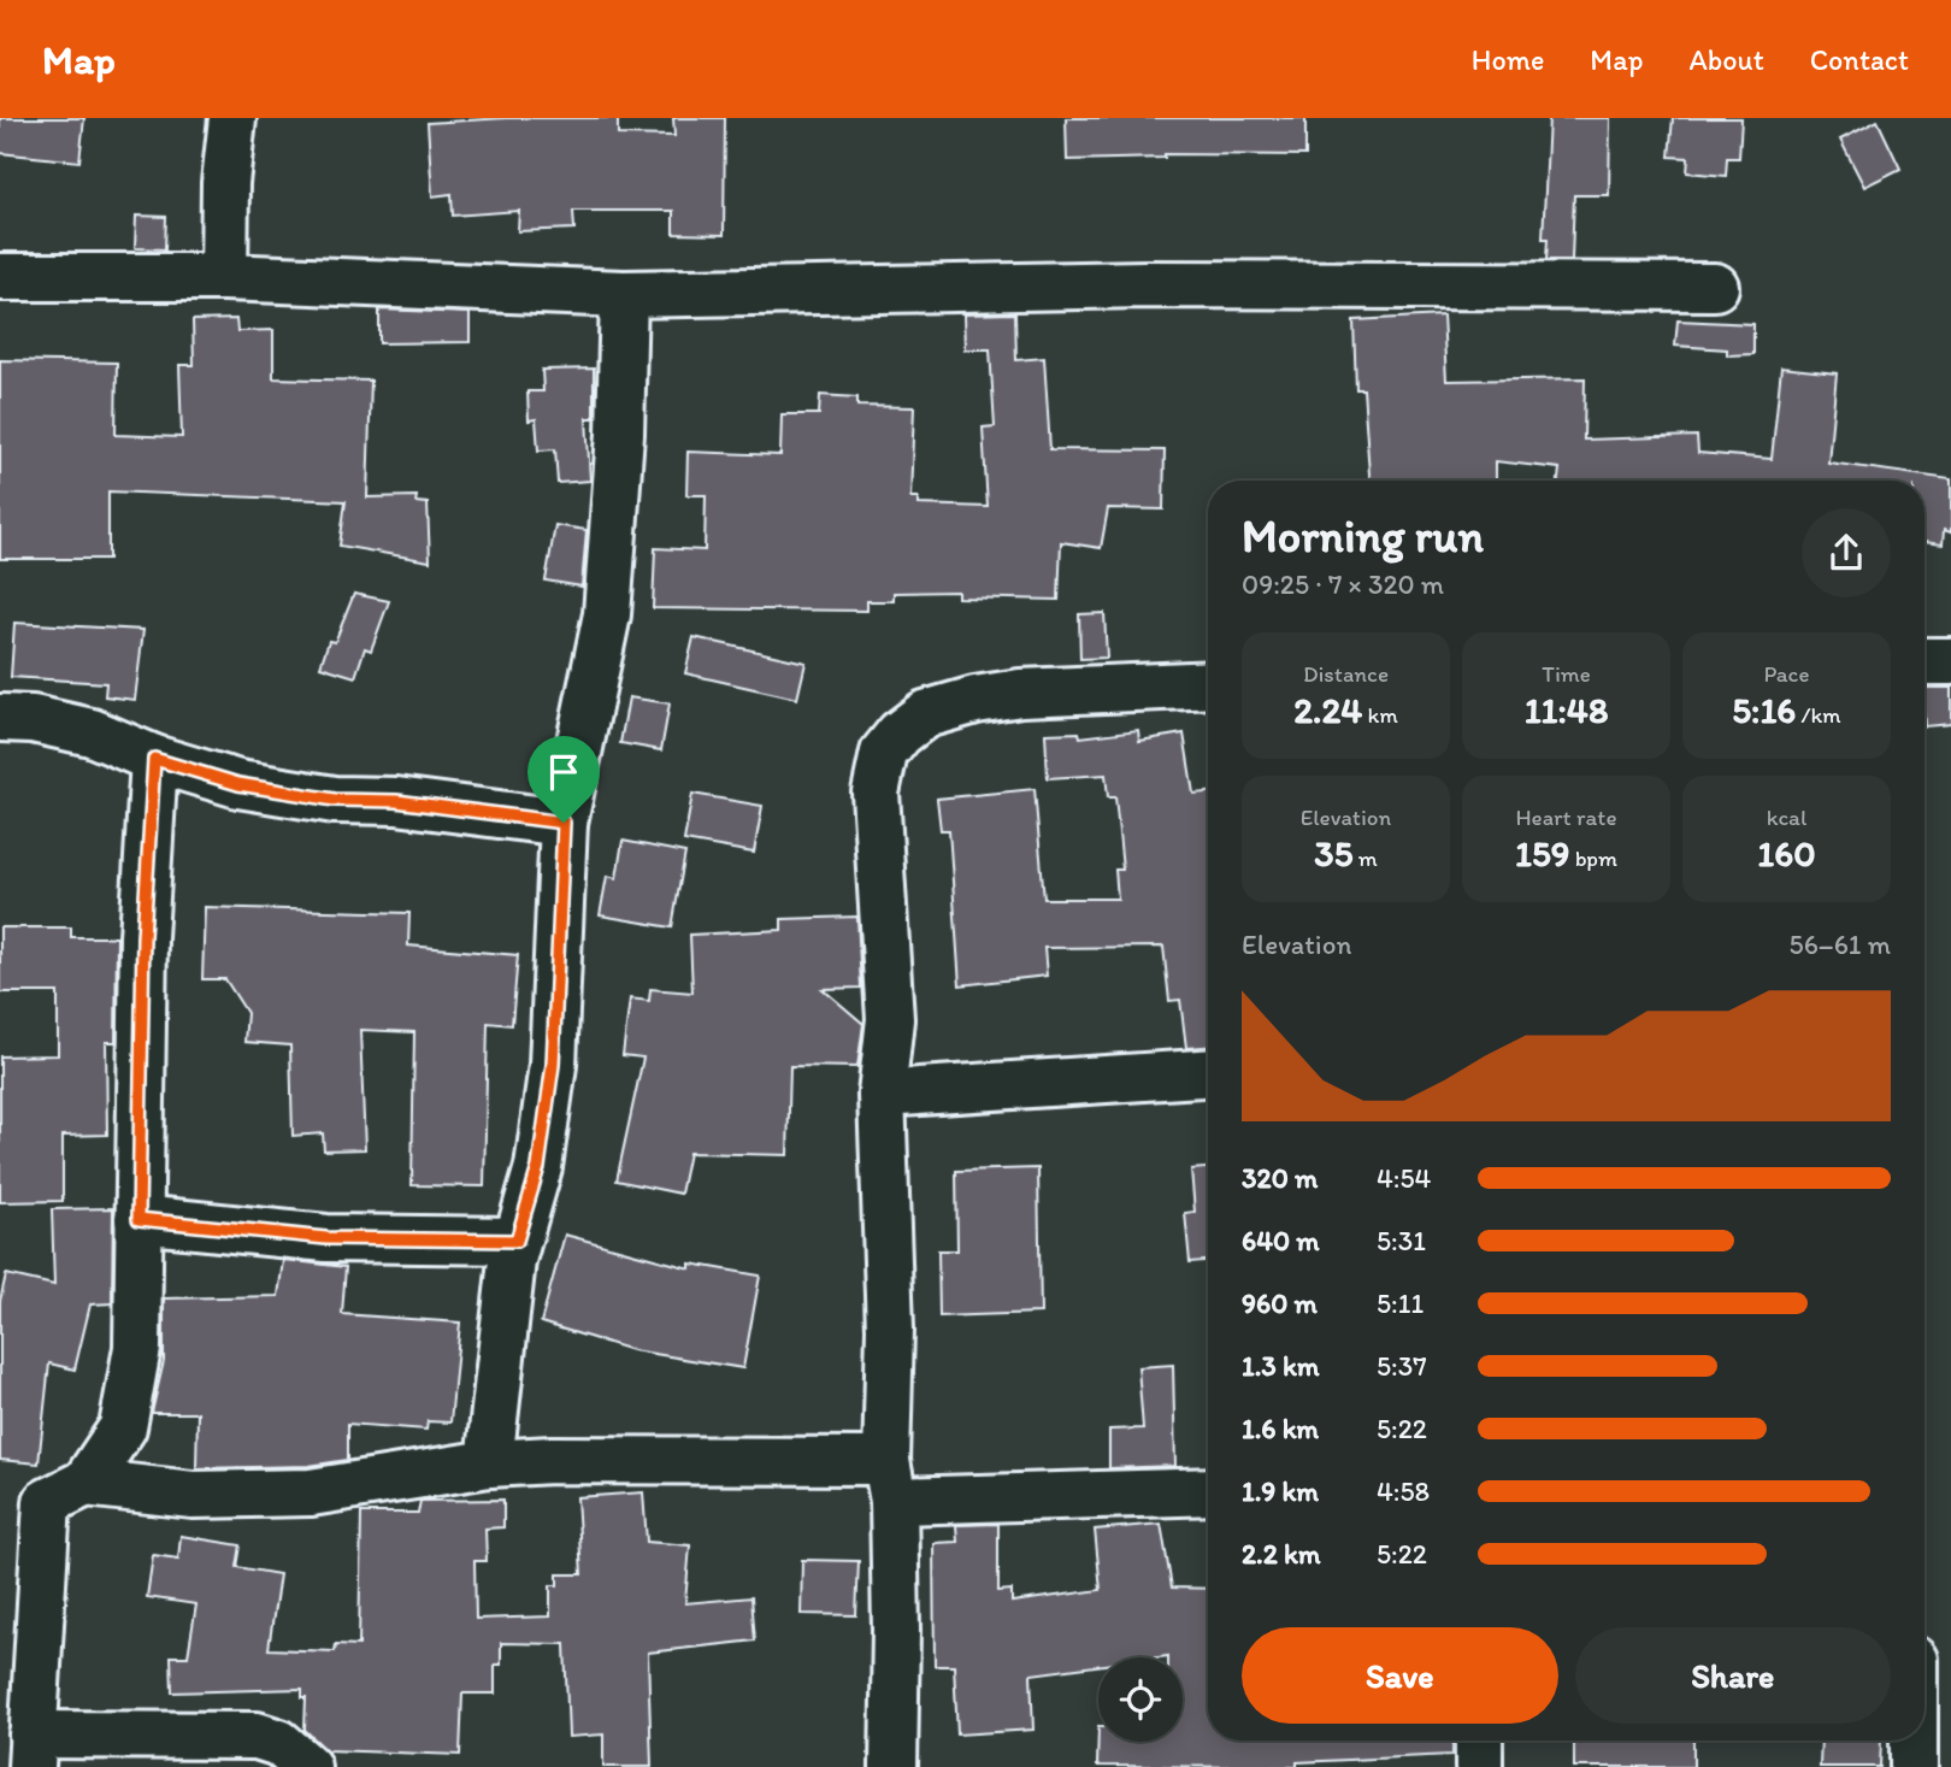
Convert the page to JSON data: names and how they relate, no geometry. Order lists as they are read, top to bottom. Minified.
{"page":{"header":"Map","nav":["Home","Map","About","Contact"],"heading":["Morning run","09:25 · 7 × 320 m"],"stats":[["Distance","2.24 km"],["Time","11:48"],["Pace","5:16 /km"],["Elevation","35 m"],["Heart rate","159 bpm"],["kcal","160"]],"chart":["Elevation","56–61 m"],"list":[{"name":"320 m","note":"4:54"},{"name":"640 m","note":"5:31"},{"name":"960 m","note":"5:11"},{"name":"1.3 km","note":"5:37"},{"name":"1.6 km","note":"5:22"},{"name":"1.9 km","note":"4:58"},{"name":"2.2 km","note":"5:22"}],"buttons":["Save","Share"]}}
